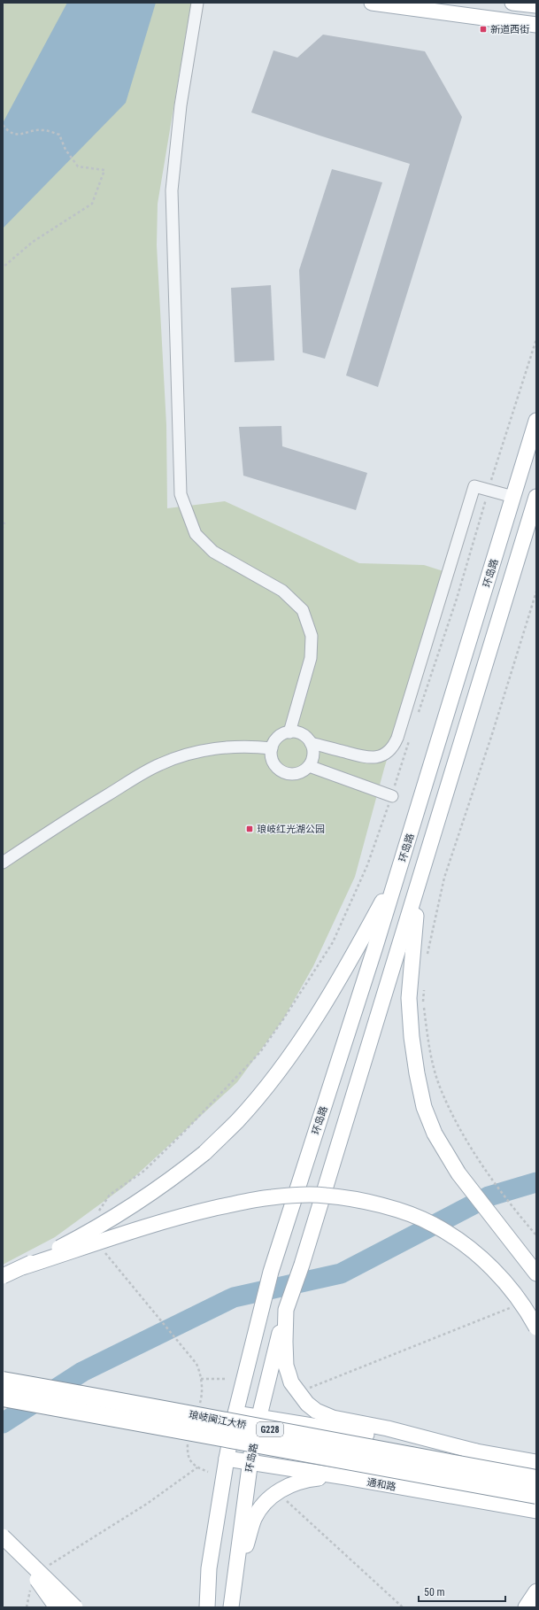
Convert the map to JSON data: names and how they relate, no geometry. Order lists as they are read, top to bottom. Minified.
{"streets":{"highway":["琅岐闽江大桥","G228"],"main road":["环岛路","通和路"]},"crossings":[["环岛路","通和路"]],"places":{"transit":["新道西街","琅岐红光湖公园"]},"scale_bar":"50 m"}
